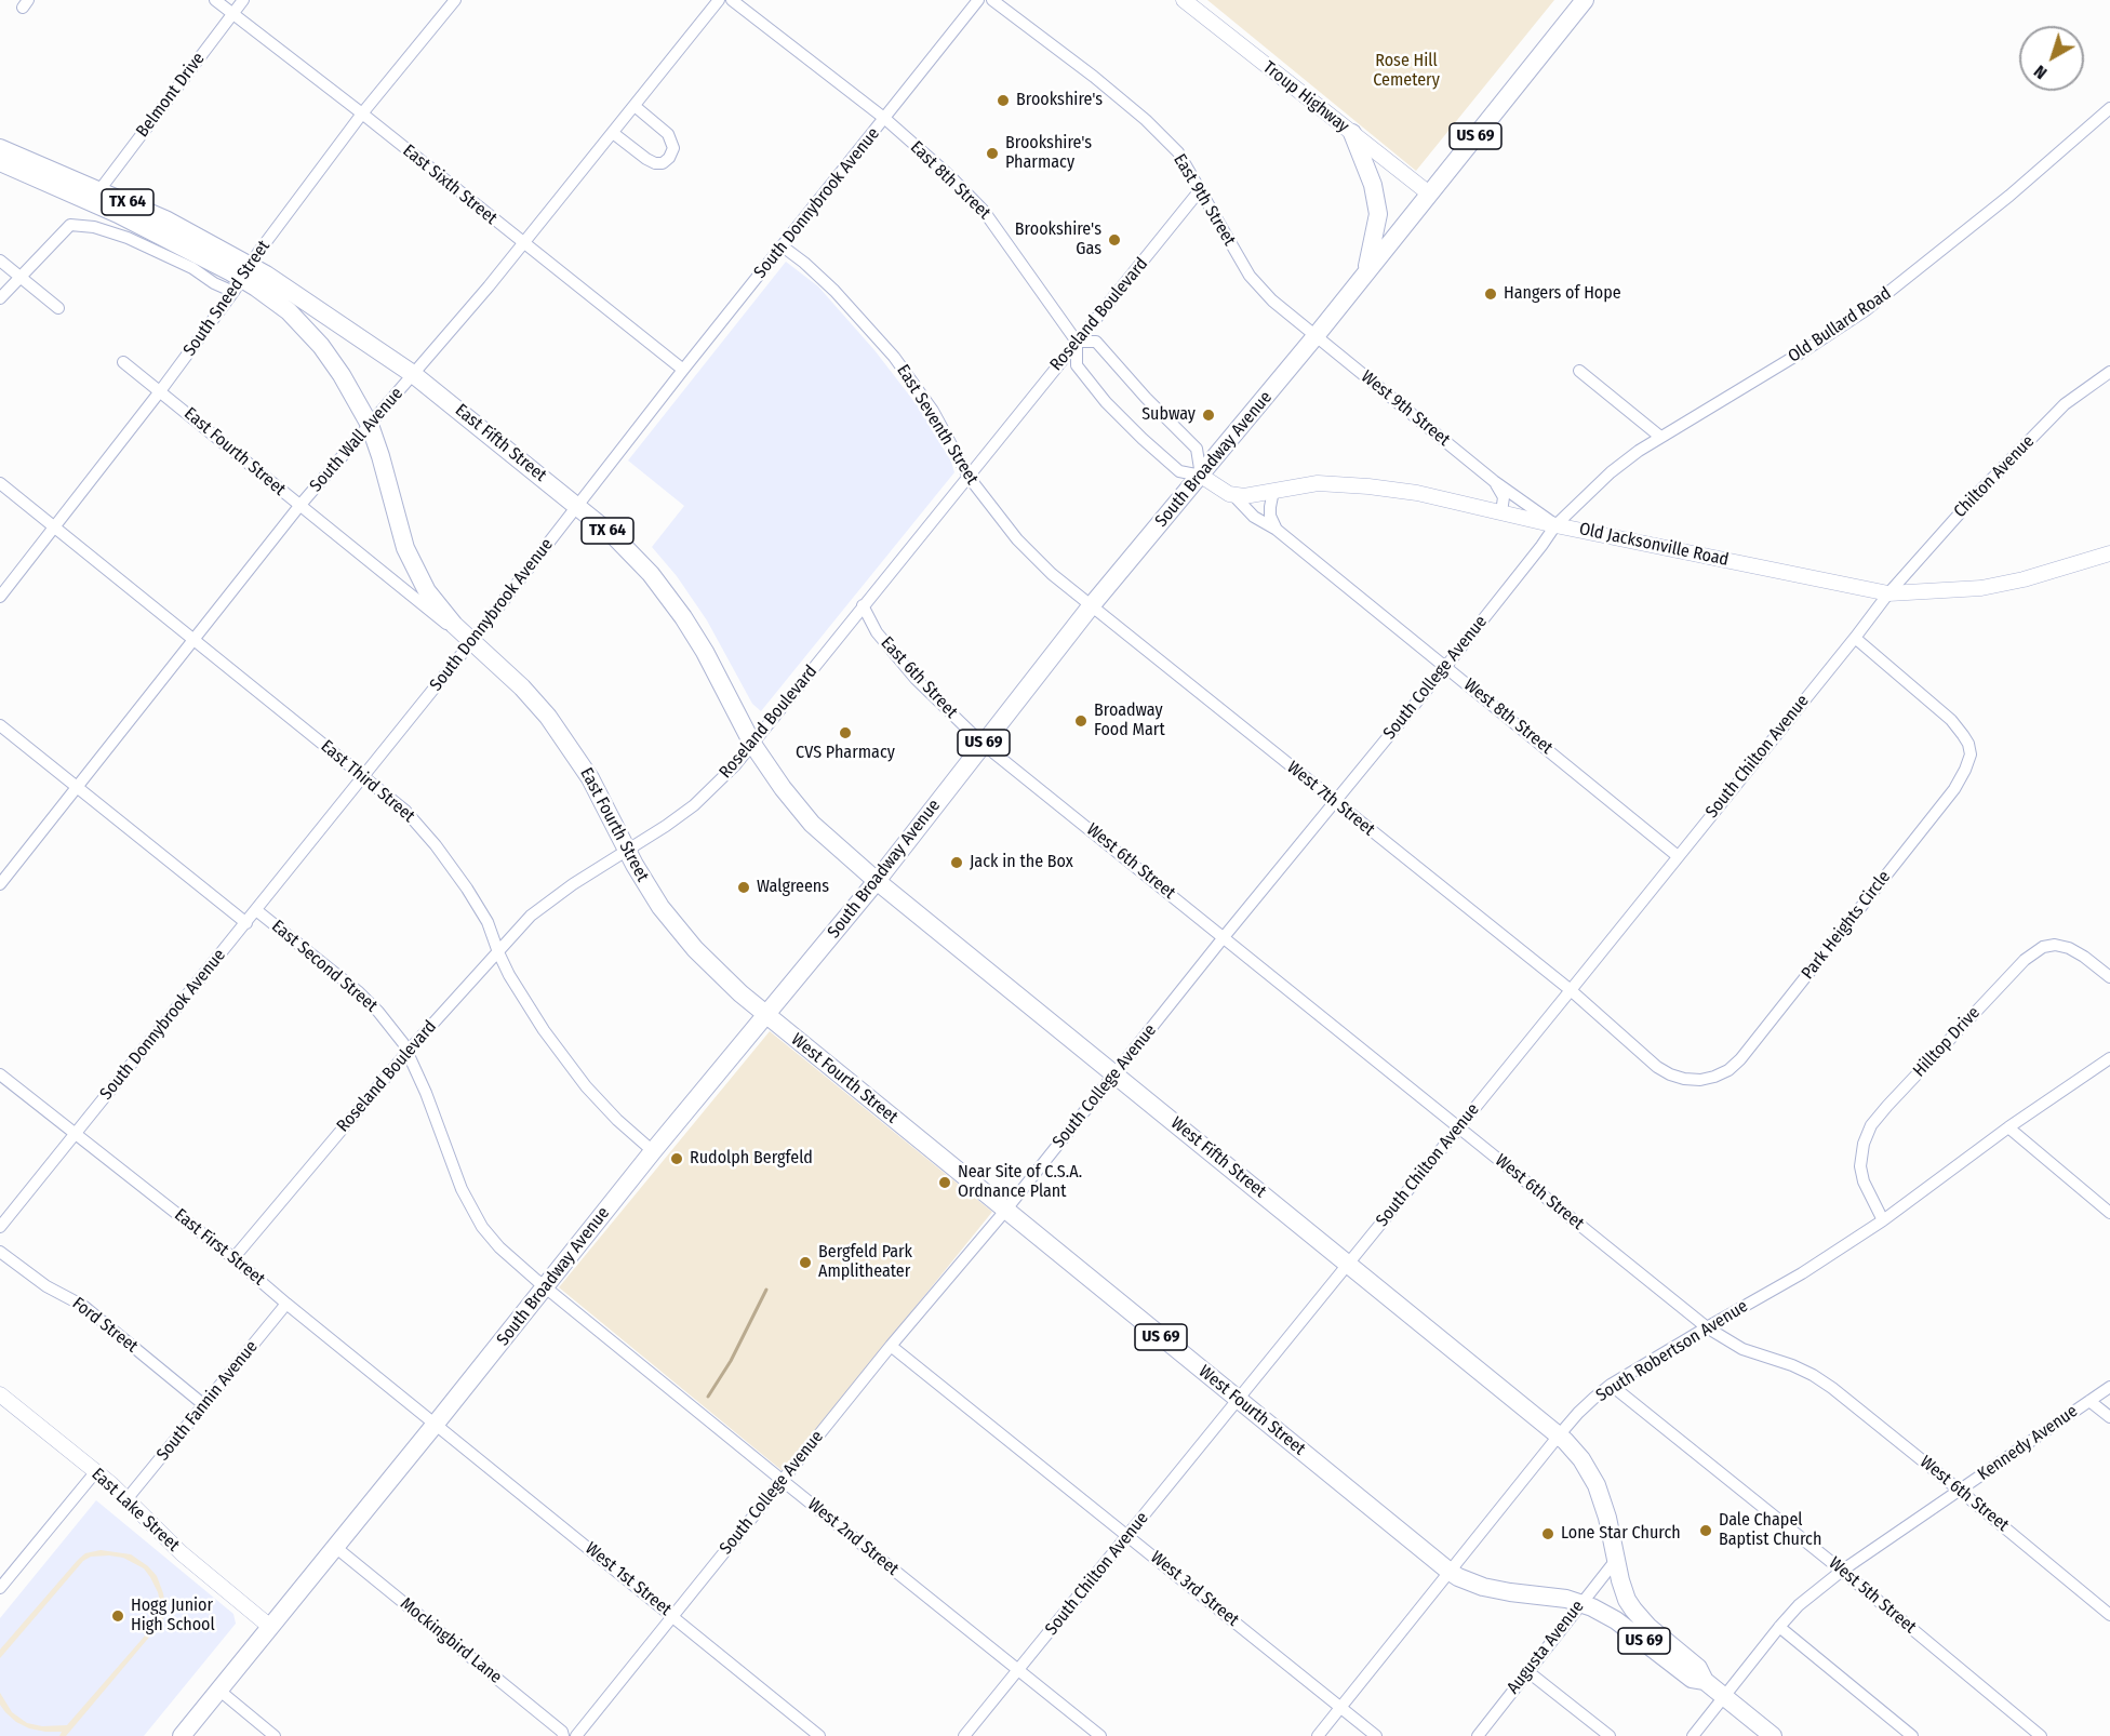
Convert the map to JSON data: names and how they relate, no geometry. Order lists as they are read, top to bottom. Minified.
{"streets":{"main road":["Troup Highway","US 69","TX 64","East Fifth Street","East Fourth Street","South Broadway Avenue","Old Jacksonville Road","West Fourth Street","West Fifth Street","East Lake Street"],"street":["Belmont Drive","East 8th Street","East Sixth Street","East 9th Street","South Donnybrook Avenue","South Sneed Street","Roseland Boulevard","Old Bullard Road","West 9th Street","East Seventh Street","South Wall Avenue","Chilton Avenue","East 6th Street","South College Avenue","West 8th Street","South Chilton Avenue","East Third Street","West 7th Street","West 6th Street","Park Heights Circle","East Second Street","Hilltop Drive","East First Street","Ford Street","South Robertson Avenue","South Fannin Avenue","Kennedy Avenue","West 2nd Street","West 1st Street","West 3rd Street","West 5th Street","Mockingbird Lane","Augusta Avenue"]},"crossings":[["Belmont Drive","East Sixth Street"],["Belmont Drive","East Fifth Street"],["Troup Highway","South Broadway Avenue"],["US 69","West Fourth Street"],["US 69","West Fifth Street"],["US 69","South Robertson Avenue"],["US 69","Kennedy Avenue"],["US 69","Augusta Avenue"],["East 8th Street","South Donnybrook Avenue"],["East 8th Street","Roseland Boulevard"],["East 8th Street","South Broadway Avenue"],["East Sixth Street","South Donnybrook Avenue"],["East Sixth Street","South Sneed Street"],["East Sixth Street","South Wall Avenue"],["East 9th Street","Roseland Boulevard"],["East 9th Street","West 9th Street"],["East 9th Street","South Broadway Avenue"],["South Donnybrook Avenue","East Seventh Street"],["South Donnybrook Avenue","East Fifth Street"],["South Donnybrook Avenue","East Fourth Street"],["South Donnybrook Avenue","East Third Street"],["South Donnybrook Avenue","East Second Street"],["South Donnybrook Avenue","East First Street"],["South Sneed Street","East Fifth Street"],["South Sneed Street","East Fourth Street"],["South Sneed Street","East Third Street"],["Roseland Boulevard","East Seventh Street"],["Roseland Boulevard","East Fifth Street"],["Roseland Boulevard","East Fourth Street"],["Roseland Boulevard","East 6th Street"],["Roseland Boulevard","East Third Street"],["Roseland Boulevard","East Second Street"],["Roseland Boulevard","East First Street"],["Old Bullard Road","West 9th Street"],["Old Bullard Road","Old Jacksonville Road"],["Old Bullard Road","South College Avenue"],["West 9th Street","South Broadway Avenue"],["West 9th Street","Old Jacksonville Road"],["West 9th Street","South College Avenue"],["East Seventh Street","South Broadway Avenue"],["East Seventh Street","West 7th Street"],["South Wall Avenue","East Fifth Street"],["South Wall Avenue","East Fourth Street"],["South Wall Avenue","East Third Street"],["South Wall Avenue","East Second Street"],["East Fifth Street","East Fourth Street"],["East Fifth Street","South Broadway Avenue"],["East Fifth Street","West Fifth Street"],["East Fourth Street","South Broadway Avenue"],["East Fourth Street","West Fourth Street"],["South Broadway Avenue","East 6th Street"],["South Broadway Avenue","East Third Street"],["South Broadway Avenue","West 7th Street"],["South Broadway Avenue","West 6th Street"],["South Broadway Avenue","East Second Street"],["South Broadway Avenue","West Fourth Street"],["South Broadway Avenue","West Fifth Street"],["South Broadway Avenue","East First Street"],["South Broadway Avenue","East Lake Street"],["South Broadway Avenue","West 2nd Street"],["South Broadway Avenue","West 1st Street"],["South Broadway Avenue","Mockingbird Lane"],["Chilton Avenue","Old Jacksonville Road"],["Chilton Avenue","South Chilton Avenue"],["Old Jacksonville Road","South College Avenue"],["Old Jacksonville Road","West 8th Street"],["Old Jacksonville Road","South Chilton Avenue"],["East 6th Street","West 6th Street"],["South College Avenue","West 8th Street"],["South College Avenue","West 7th Street"],["South College Avenue","West 6th Street"],["South College Avenue","West Fourth Street"],["South College Avenue","West Fifth Street"],["South College Avenue","West 2nd Street"],["South College Avenue","West 1st Street"],["South College Avenue","West 3rd Street"],["West 8th Street","South Chilton Avenue"],["South Chilton Avenue","West 7th Street"],["South Chilton Avenue","West 6th Street"],["South Chilton Avenue","Park Heights Circle"],["South Chilton Avenue","West Fourth Street"],["South Chilton Avenue","West Fifth Street"],["South Chilton Avenue","West 2nd Street"],["South Chilton Avenue","West 3rd Street"],["West 7th Street","Park Heights Circle"],["West 6th Street","South Robertson Avenue"],["West 6th Street","Kennedy Avenue"],["East Second Street","West 2nd Street"],["Hilltop Drive","South Robertson Avenue"],["West Fourth Street","South Robertson Avenue"],["West Fourth Street","Augusta Avenue"],["West Fifth Street","South Robertson Avenue"],["East First Street","South Fannin Avenue"],["East First Street","West 1st Street"],["Ford Street","South Fannin Avenue"],["South Robertson Avenue","West 3rd Street"],["South Robertson Avenue","West 5th Street"],["South Fannin Avenue","East Lake Street"],["Kennedy Avenue","West 5th Street"]],"parks":["Rose Hill Cemetery"],"places":["Brookshire's","Brookshire's Pharmacy","Brookshire's Gas","Hangers of Hope","Subway","Broadway Food Mart","CVS Pharmacy","Jack in the Box","Walgreens","Rudolph Bergfeld","Near Site of C.S.A. Ordnance Plant","Bergfeld Park Amplitheater","Dale Chapel Baptist Church","Lone Star Church","Hogg Junior High School"],"north":"bottom left"}
